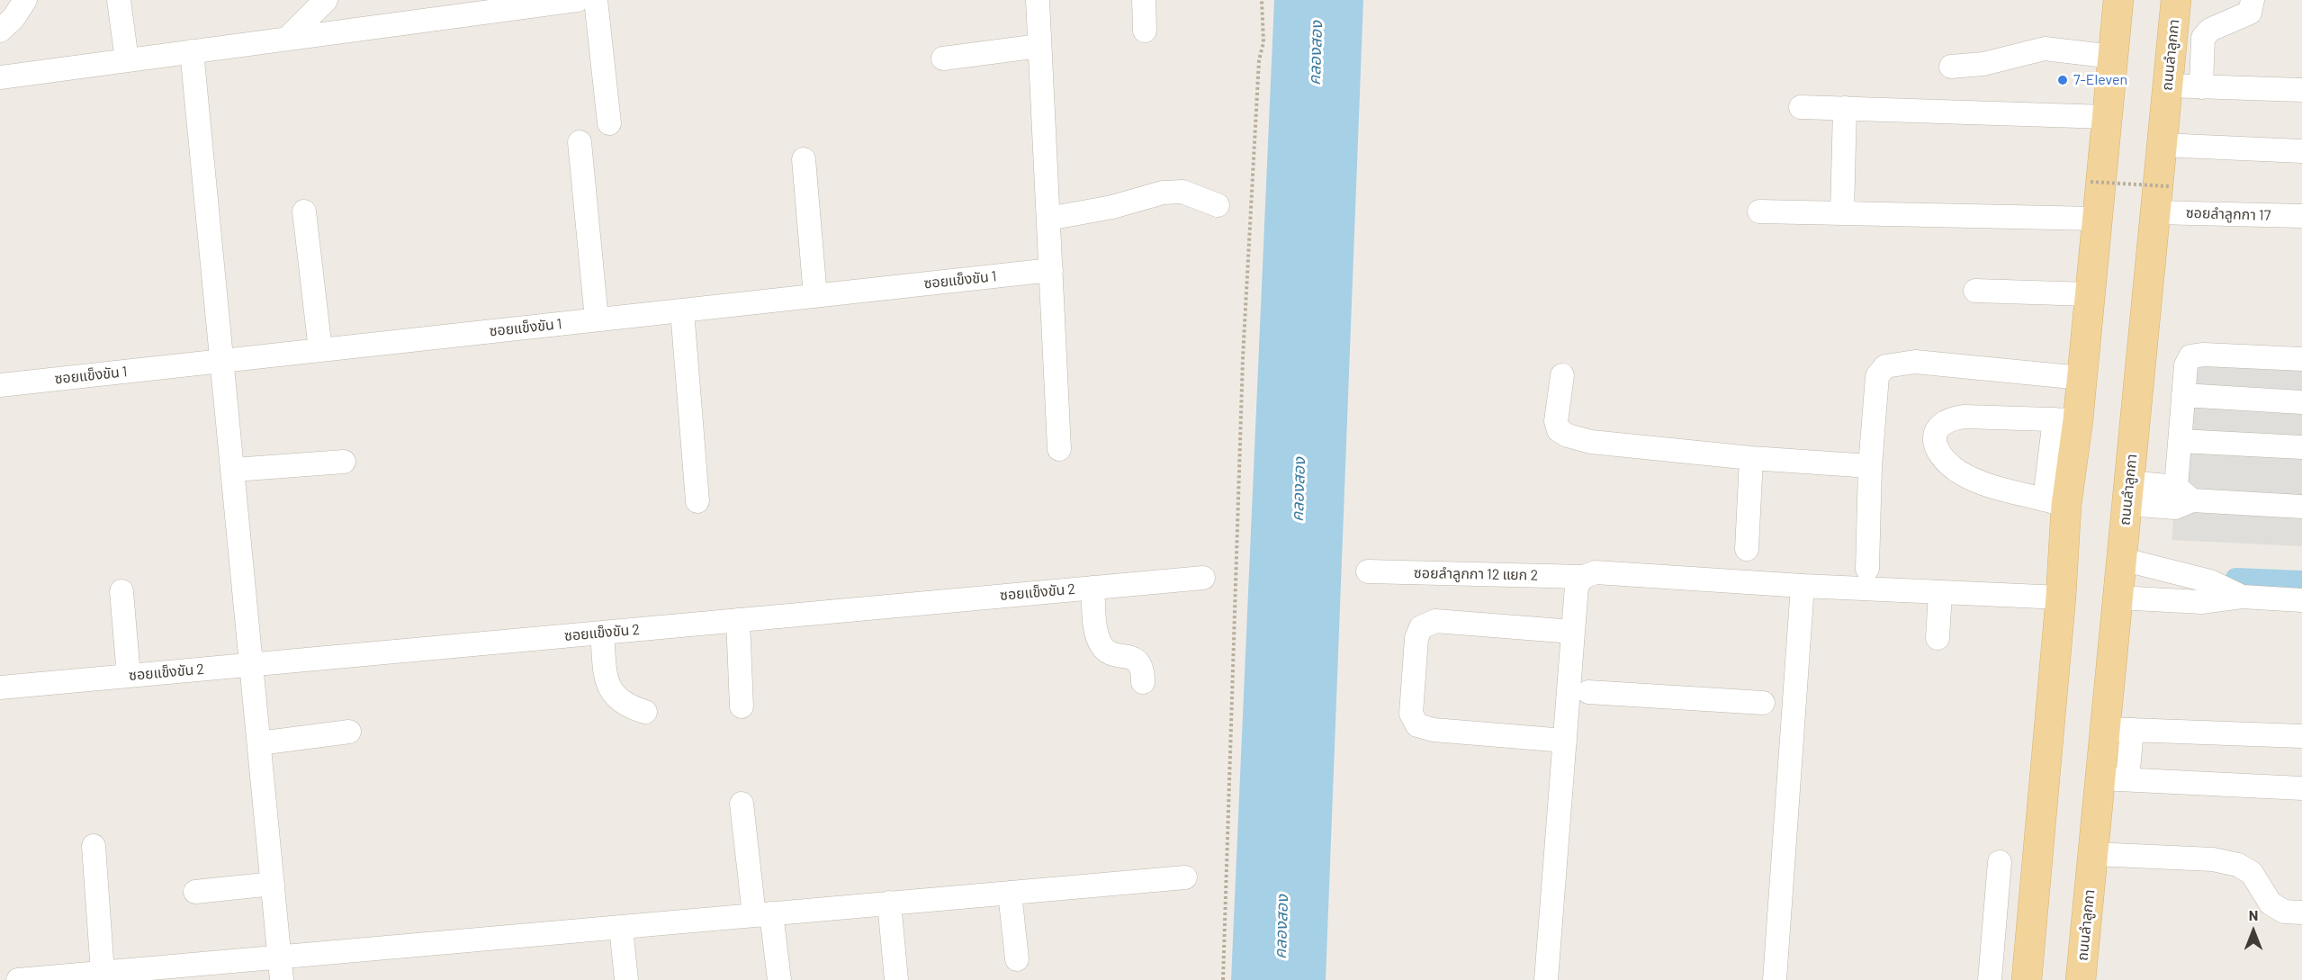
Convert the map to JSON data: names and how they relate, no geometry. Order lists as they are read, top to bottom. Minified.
{"streets":{"main road":["ถนนลำลูกกา"],"street":["ซอยลำลูกกา 17","ซอยแข็งขัน 1","ซอยลําลูกกา 12 แยก 2","ซอยแข็งขัน 2"]},"crossings":[["ถนนลำลูกกา","ซอยลำลูกกา 17"]],"water":["คลองสอง"],"places":["7-Eleven"],"north":"top"}
